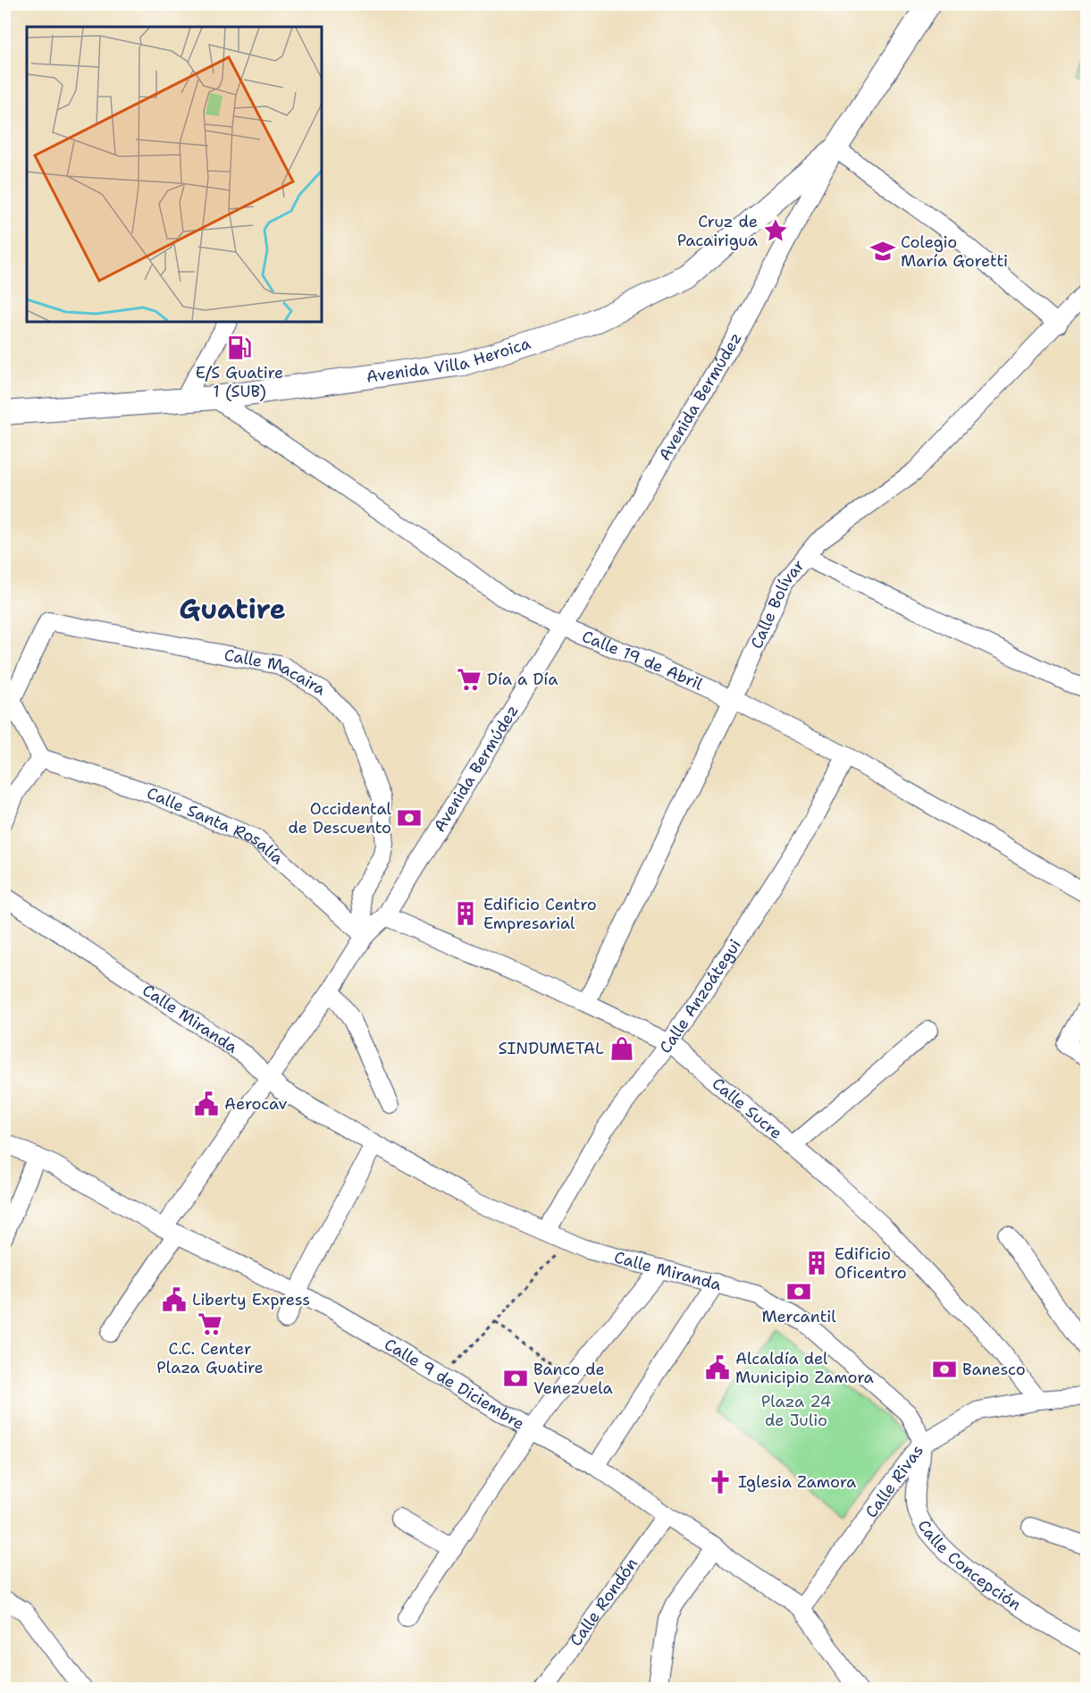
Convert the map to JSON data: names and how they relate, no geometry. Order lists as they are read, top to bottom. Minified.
{"streets":{"main road":["Avenida Villa Heroica"],"street":["Avenida Bermúdez","Calle Bolívar","Calle 19 de Abril","Calle Macaira","Calle Santa Rosalía","Calle Anzoátegui","Calle Miranda","Calle Sucre","Calle 9 de Diciembre","Calle Rivas","Calle Concepción","Calle Rondón"]},"crossings":[["Avenida Villa Heroica","Avenida Bermúdez"],["Avenida Villa Heroica","Calle 19 de Abril"],["Avenida Bermúdez","Calle 19 de Abril"],["Avenida Bermúdez","Calle Macaira"],["Avenida Bermúdez","Calle Santa Rosalía"],["Avenida Bermúdez","Calle Miranda"],["Avenida Bermúdez","Calle Sucre"],["Avenida Bermúdez","Calle 9 de Diciembre"],["Calle Bolívar","Calle 19 de Abril"],["Calle Bolívar","Calle Sucre"],["Calle 19 de Abril","Calle Anzoátegui"],["Calle Macaira","Calle Santa Rosalía"],["Calle Anzoátegui","Calle Miranda"],["Calle Anzoátegui","Calle Sucre"],["Calle Miranda","Calle Rivas"],["Calle Miranda","Calle Concepción"],["Calle Sucre","Calle Rivas"],["Calle 9 de Diciembre","Calle Rivas"],["Calle 9 de Diciembre","Calle Rondón"],["Calle Rivas","Calle Concepción"]],"districts":["Guatire"],"parks":["Plaza 24 de Julio"],"places":{"place":["Cruz de Pacairigua"],"school or university":["Colegio María Goretti"],"fuel station":["E/S Guatire 1 (SUB)"],"supermarket":["Día a Día","C.C. Center Plaza Guatire"],"bank":["Occidental de Descuento","Mercantil","Banesco","Banco de Venezuela"],"building":["Edificio Centro Empresarial","Edificio Oficentro"],"shop":["SINDUMETAL"],"public building":["Aerocav","Liberty Express","Alcaldía del Municipio Zamora"],"church":["Iglesia Zamora"]}}
